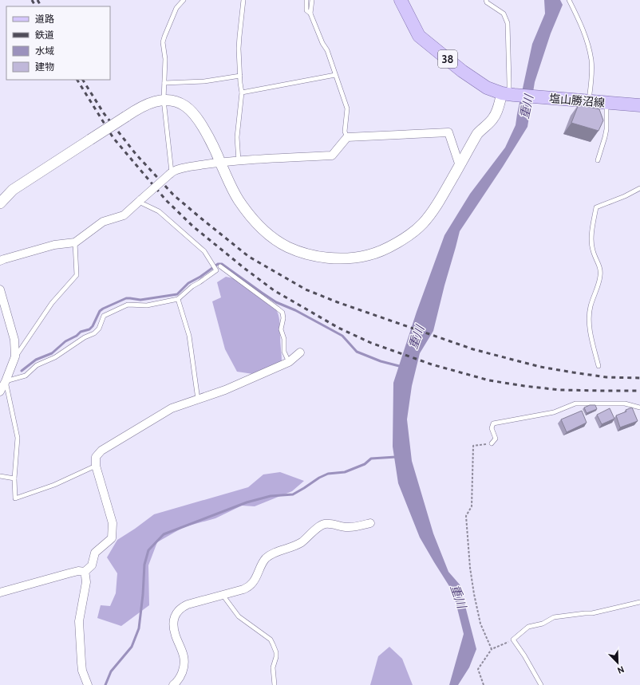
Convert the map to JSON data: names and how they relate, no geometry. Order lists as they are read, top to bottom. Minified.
{"streets":{"main road":["38","塩山勝沼線"]},"crossings":[["38","塩山勝沼線"]],"water":["重川"],"legend":["道路","鉄道","水域","建物"],"north":"bottom right"}
